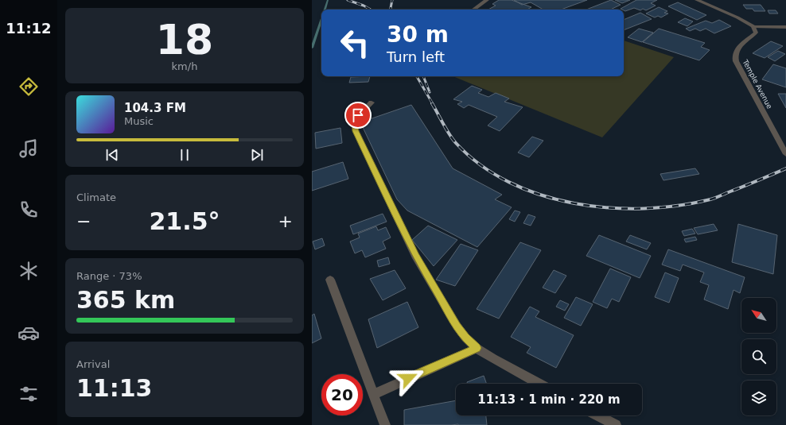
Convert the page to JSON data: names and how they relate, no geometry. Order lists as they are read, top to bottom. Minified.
{"streets":{"street":["Temple Avenue"]},"north":"top left","page":{"tabs":"11:12","tile":[["18","km/h"],"Climate",["Range · 73%","365 km"],["Arrival","11:13"]],"turn":["30 m","Turn left"],"song":["104.3 FM","Music"],"heat":["−","21.5°","+"],"limit":"20","trip":"11:13 · 1 min · 220 m"}}
